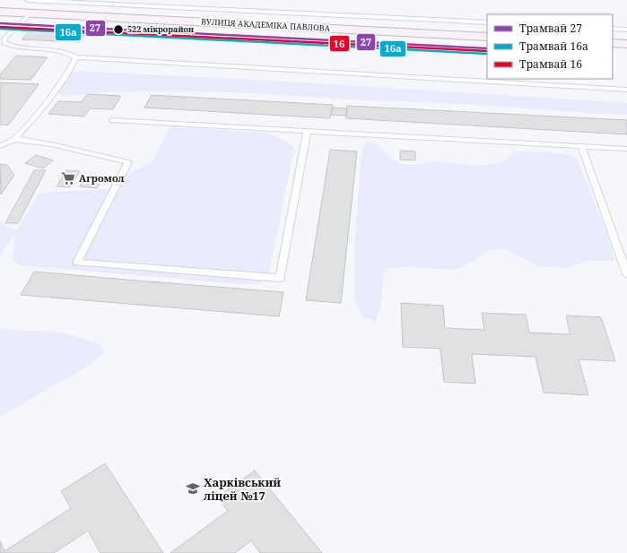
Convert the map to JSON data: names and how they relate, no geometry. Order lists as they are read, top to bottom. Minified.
{"streets":{"main road":["ВУЛИЦЯ АКАДЕМІКА ПАВЛОВА"]},"places":{"other":["522 мікрорайон"],"supermarket":["Агромол"],"school or university":["Харківський ліцей №17"]},"lines":["tram line 27","tram line 16","tram line 16a"],"legend":["Трамвай 27","Трамвай 16a","Трамвай 16"]}
